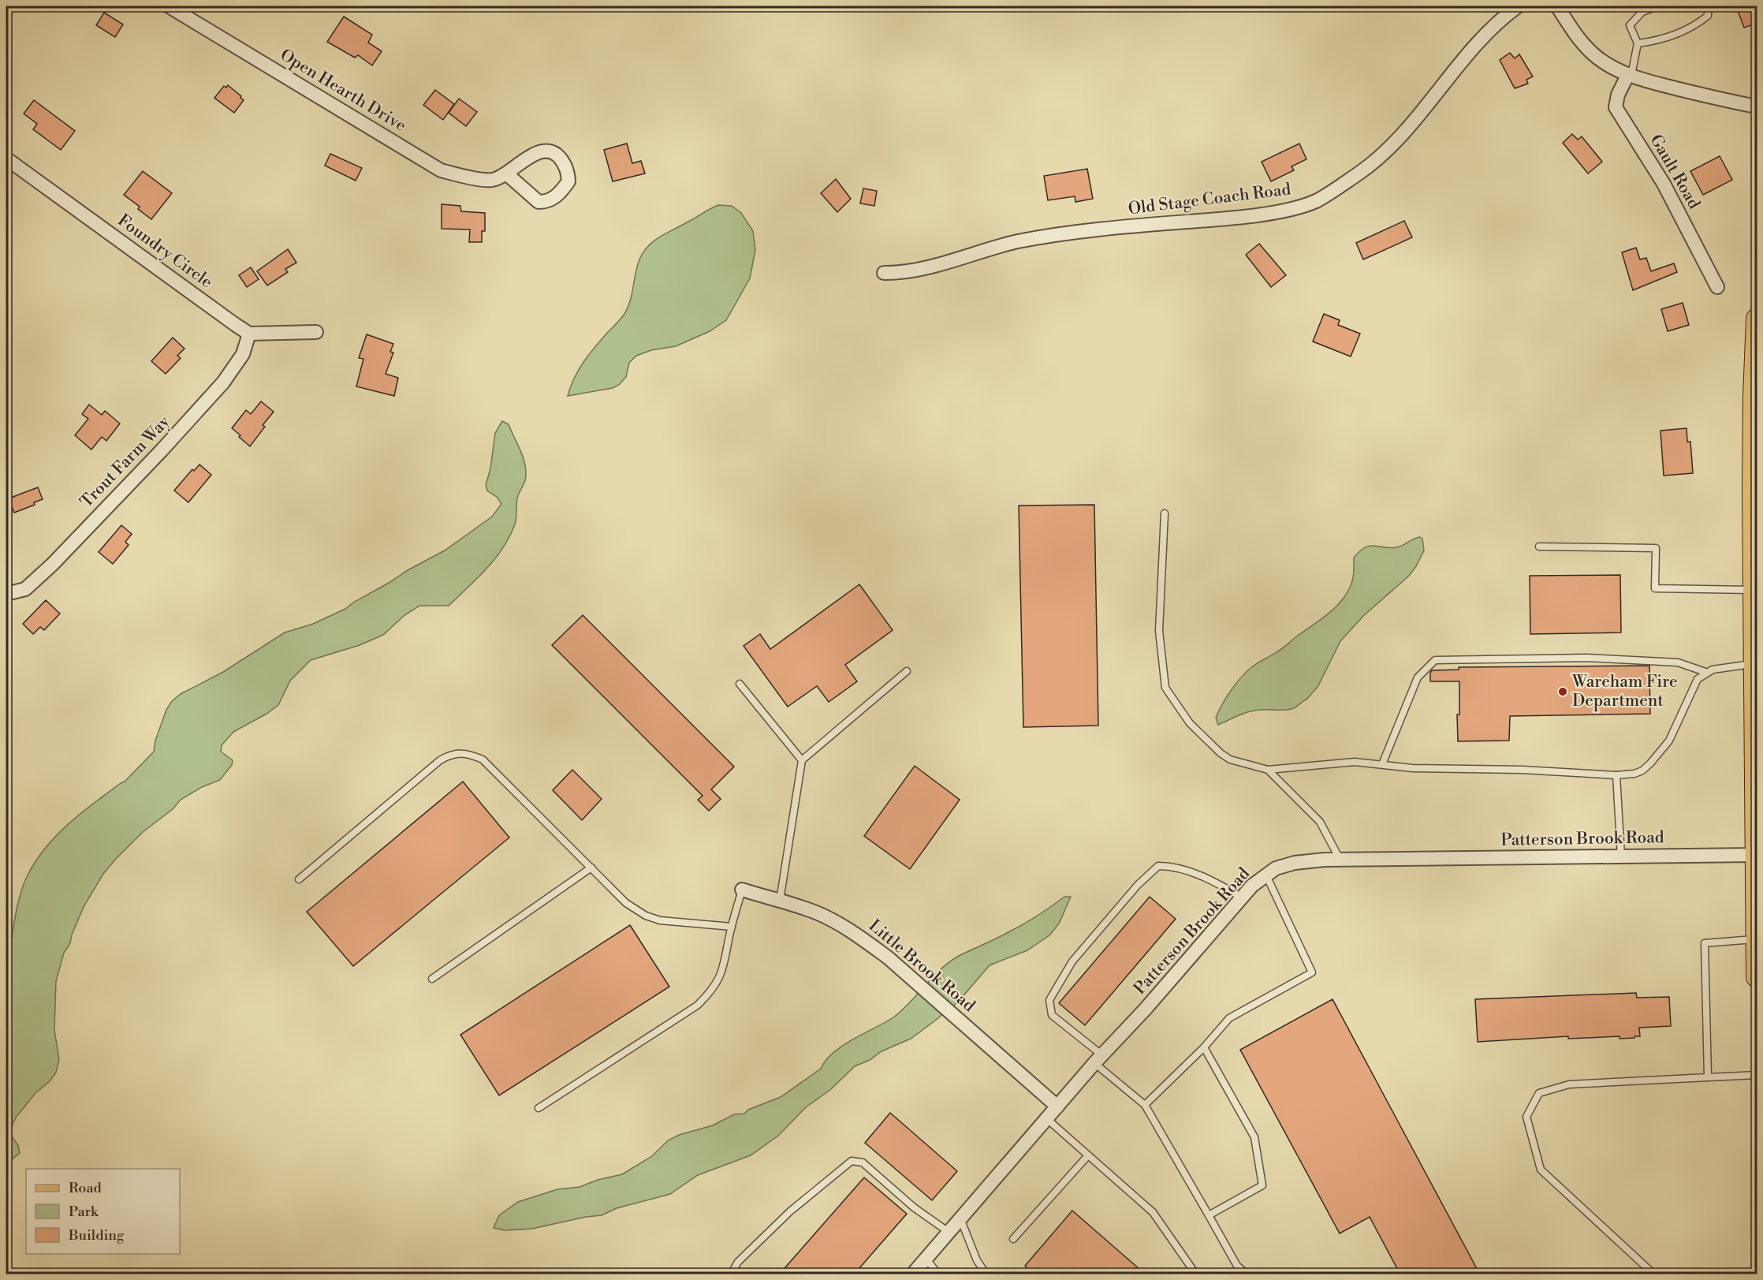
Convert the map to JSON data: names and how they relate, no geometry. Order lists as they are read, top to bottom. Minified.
{"streets":{"street":["Open Hearth Drive","Gault Road","Old Stage Coach Road","Foundry Circle","Trout Farm Way","Patterson Brook Road","Little Brook Road"]},"crossings":[["Foundry Circle","Trout Farm Way"],["Patterson Brook Road","Little Brook Road"]],"places":["Wareham Fire Department"],"legend":["Road","Park","Building"]}
